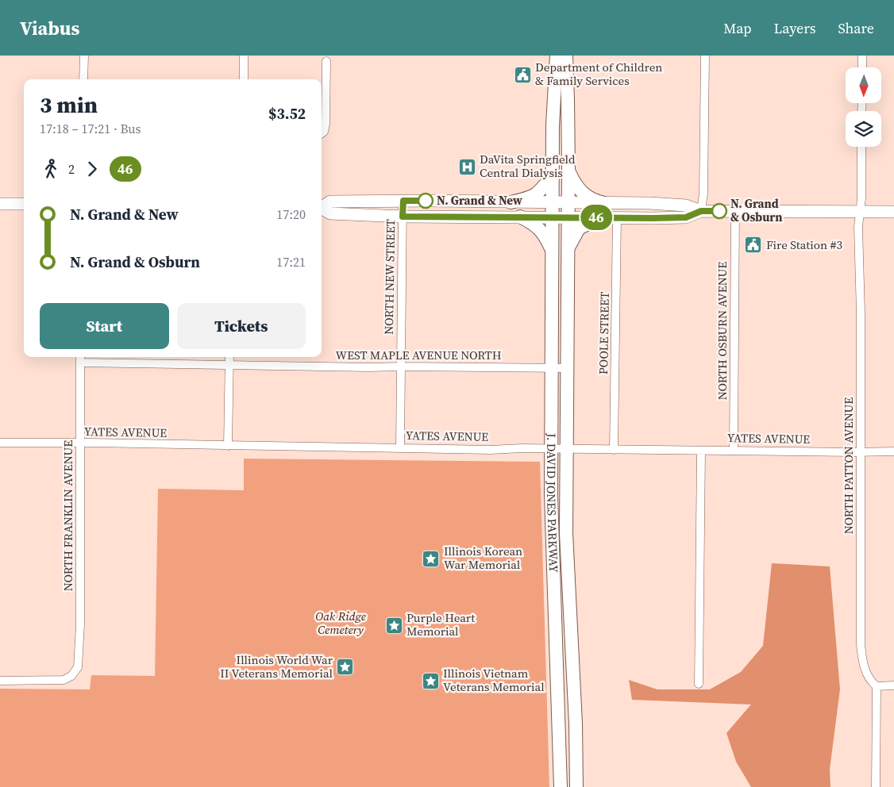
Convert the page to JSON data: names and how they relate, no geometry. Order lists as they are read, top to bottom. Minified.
{"streets":{"main road":["J. DAVID JONES PARKWAY"],"street":["NORTH NEW STREET","NORTH OSBURN AVENUE","POOLE STREET","WEST MAPLE AVENUE NORTH","YATES AVENUE","NORTH PATTON AVENUE","NORTH FRANKLIN AVENUE"]},"crossings":[["NORTH NEW STREET","WEST MAPLE AVENUE NORTH"],["NORTH NEW STREET","YATES AVENUE"],["NORTH OSBURN AVENUE","YATES AVENUE"],["POOLE STREET","YATES AVENUE"],["WEST MAPLE AVENUE NORTH","J. DAVID JONES PARKWAY"],["WEST MAPLE AVENUE NORTH","NORTH FRANKLIN AVENUE"],["YATES AVENUE","NORTH PATTON AVENUE"],["YATES AVENUE","J. DAVID JONES PARKWAY"],["YATES AVENUE","NORTH FRANKLIN AVENUE"]],"parks":["Oak Ridge Cemetery"],"places":{"public building":["Department of Children & Family Services","Fire Station #3"],"hospital":["DaVita Springfield Central Dialysis"],"other":["N. Grand & New","N. Grand & Osburn"],"place":["Illinois Korean War Memorial","Purple Heart Memorial","Illinois World War II Veterans Memorial","Illinois Vietnam Veterans Memorial"]},"lines":["bus line 46"],"north":"bottom","page":{"header":"Viabus","nav":["Map","Layers","Share"],"on_map":"46","heading":["3 min","17:18 – 17:21 · Bus","$3.52"],"legs":["2","46"],"list":[{"name":"N. Grand & New","value":"17:20"},{"name":"N. Grand & Osburn","value":"17:21"}],"buttons":["Start","Tickets"]}}
